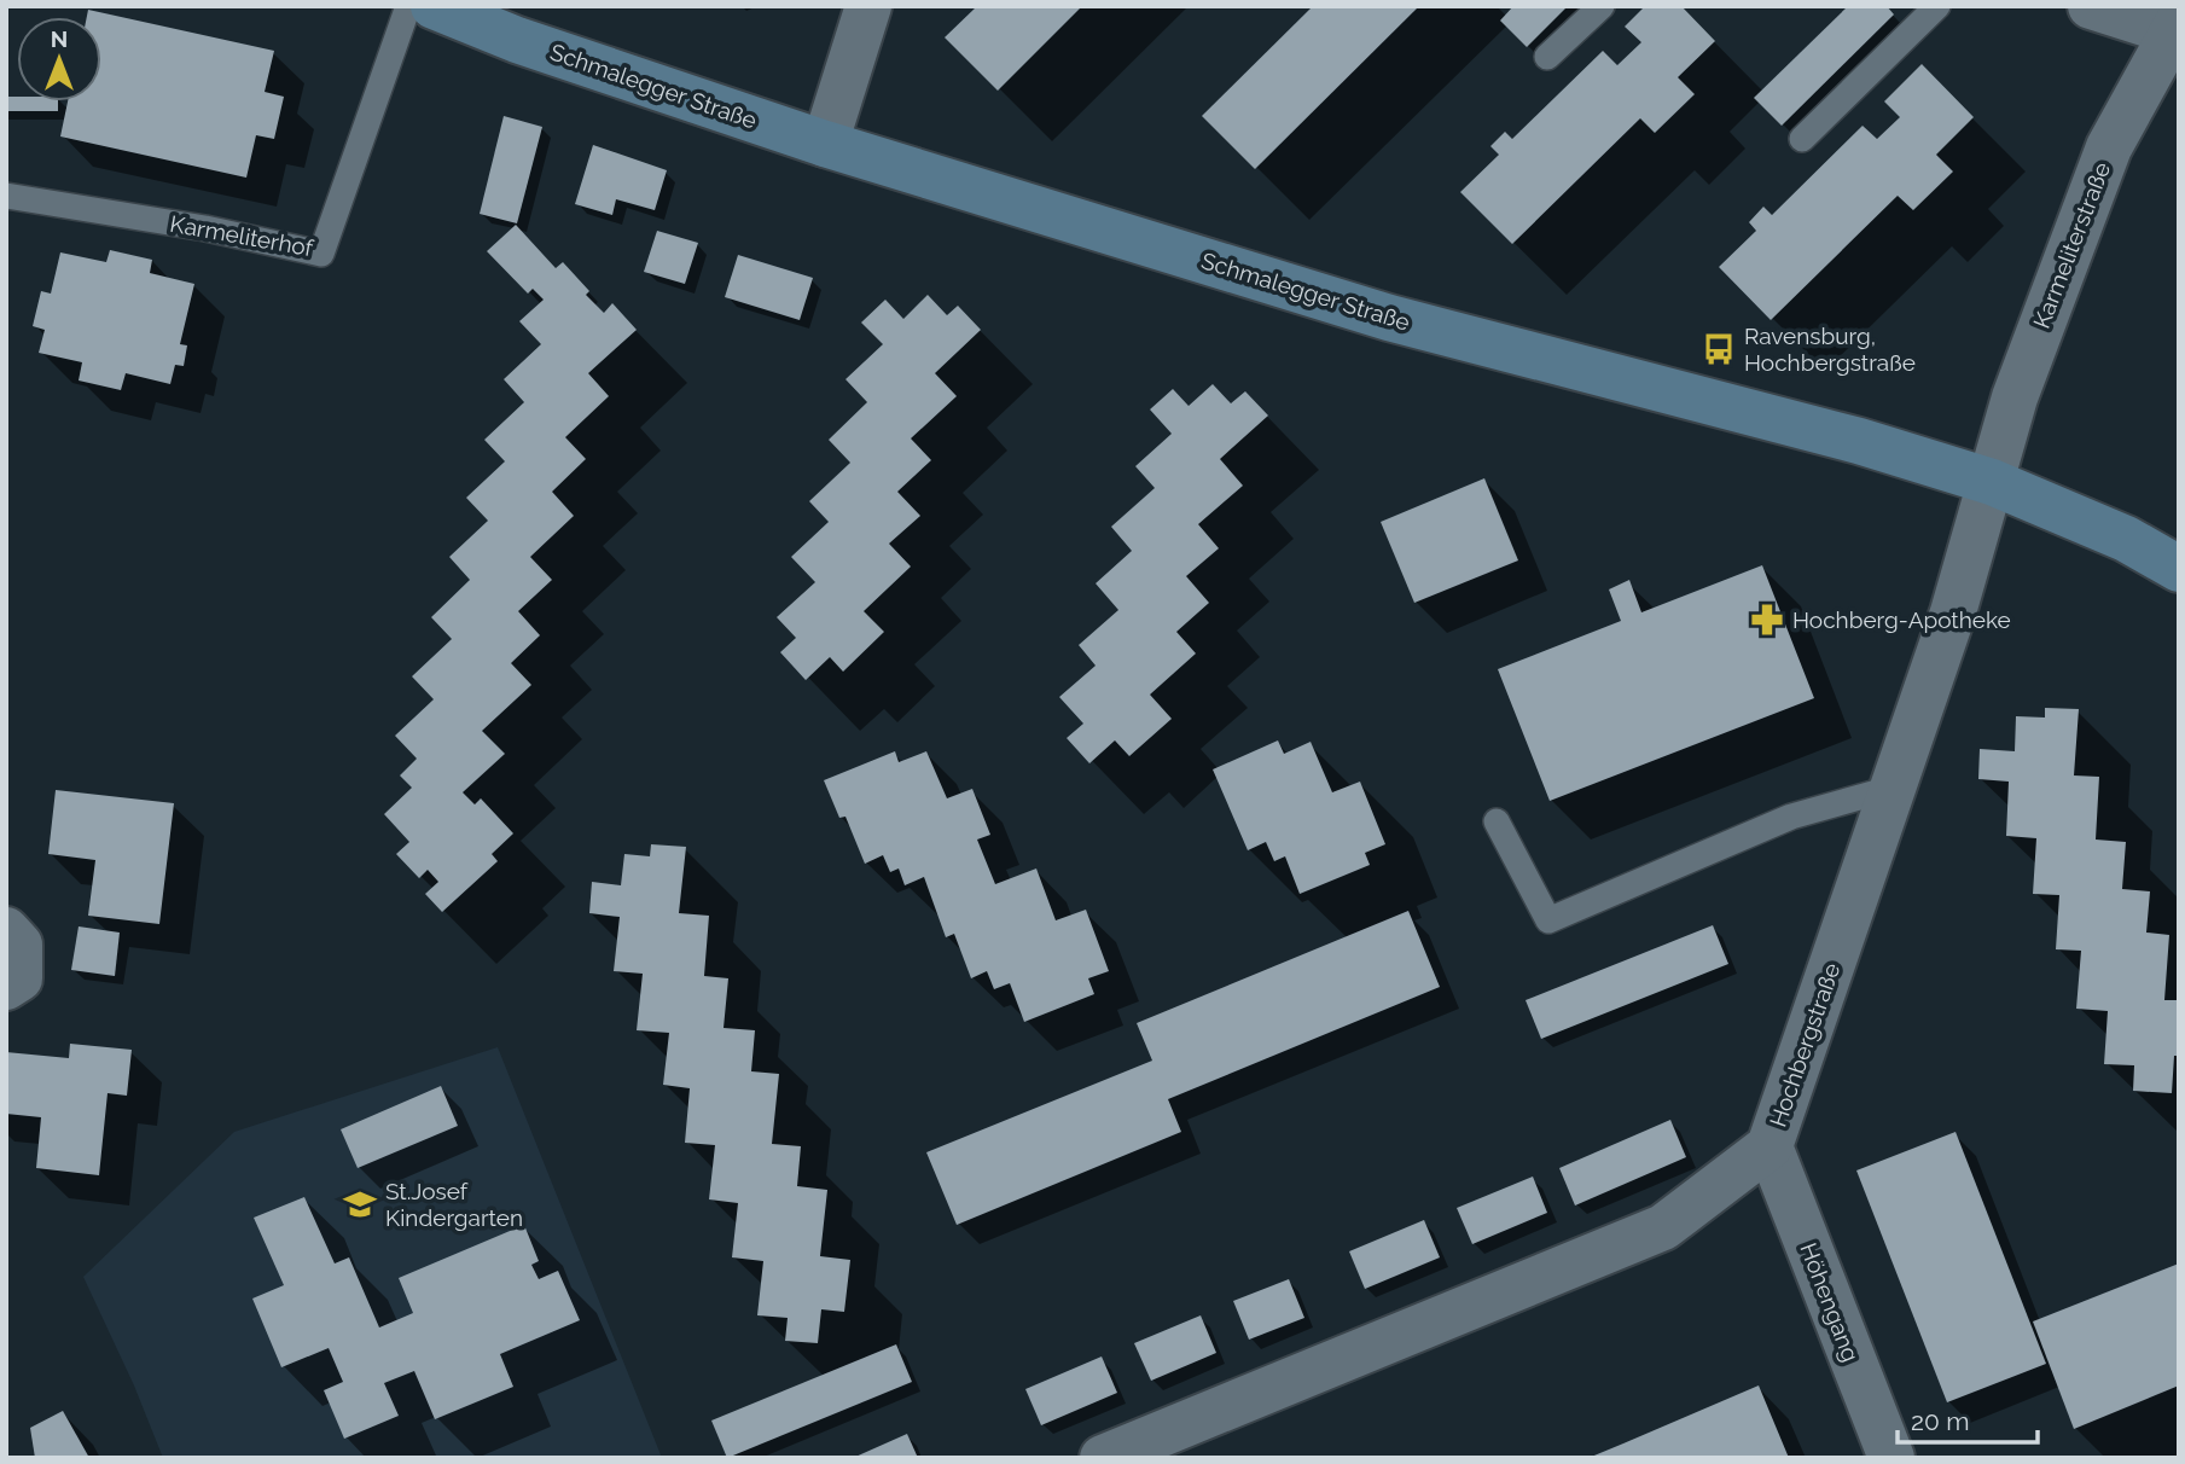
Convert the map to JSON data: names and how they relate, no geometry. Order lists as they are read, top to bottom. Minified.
{"streets":{"street":["Schmalegger Straße","Karmeliterstraße","Hochbergstraße","Höhengang"],"lane":["Karmeliterhof"]},"crossings":[["Schmalegger Straße","Karmeliterstraße"],["Schmalegger Straße","Hochbergstraße"],["Karmeliterstraße","Hochbergstraße"],["Hochbergstraße","Höhengang"]],"places":{"bus stop":["Ravensburg, Hochbergstraße"],"pharmacy":["Hochberg-Apotheke"],"school or university":["St.Josef Kindergarten"]},"scale_bar":"20 m","north":"top"}
